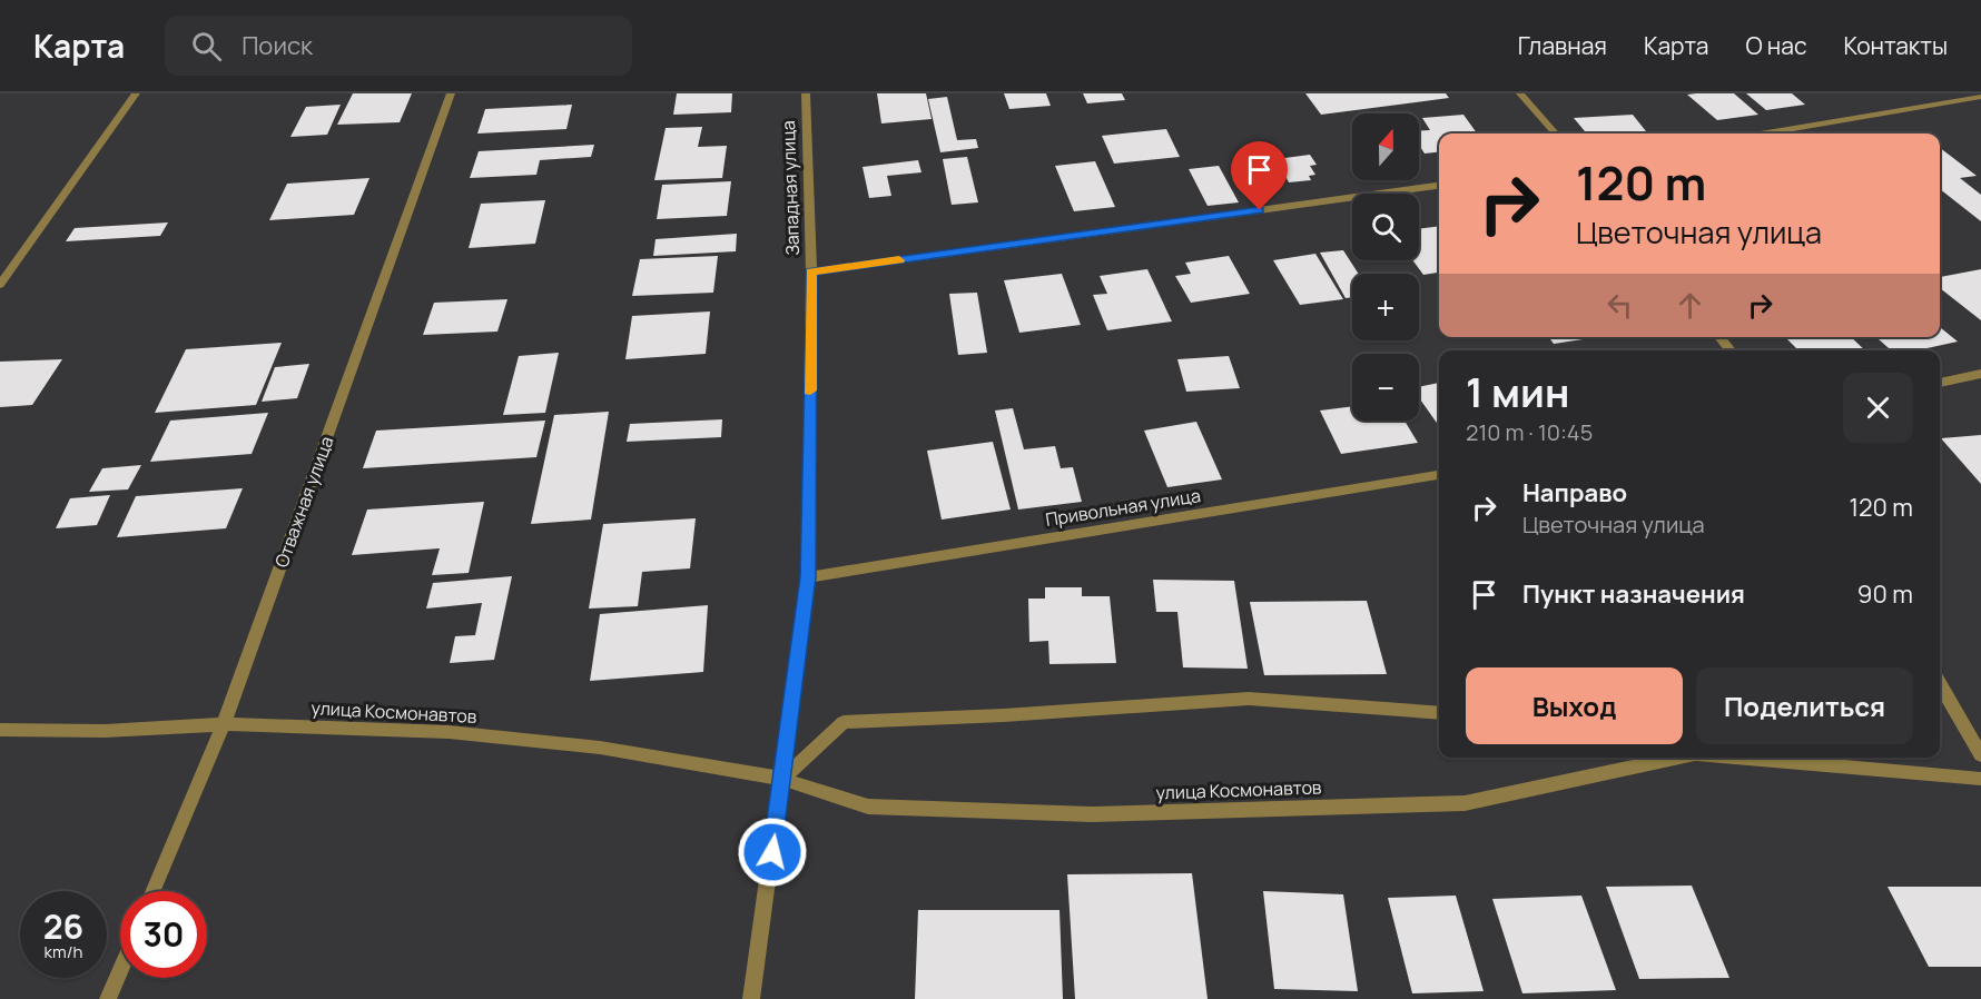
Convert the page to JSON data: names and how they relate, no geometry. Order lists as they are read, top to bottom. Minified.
{"streets":{"street":["Западная улица","Отважная улица","Привольная улица","улица Космонавтов"]},"crossings":[["Западная улица","Привольная улица"],["Западная улица","улица Космонавтов"],["Отважная улица","улица Космонавтов"]],"north":"top","page":{"header":"Карта","search":"Поиск","nav":["Главная","Карта","О нас","Контакты"],"map_buttons":["+","−"],"turn":["120 m","Цветочная улица"],"heading":["1 мин","210 m · 10:45"],"list":[{"name":"Направо","note":"Цветочная улица","value":"120 m"},{"name":"Пункт назначения","value":"90 m"}],"buttons":["Выход","Поделиться"],"speed":"26 km/h","limit":"30"}}
